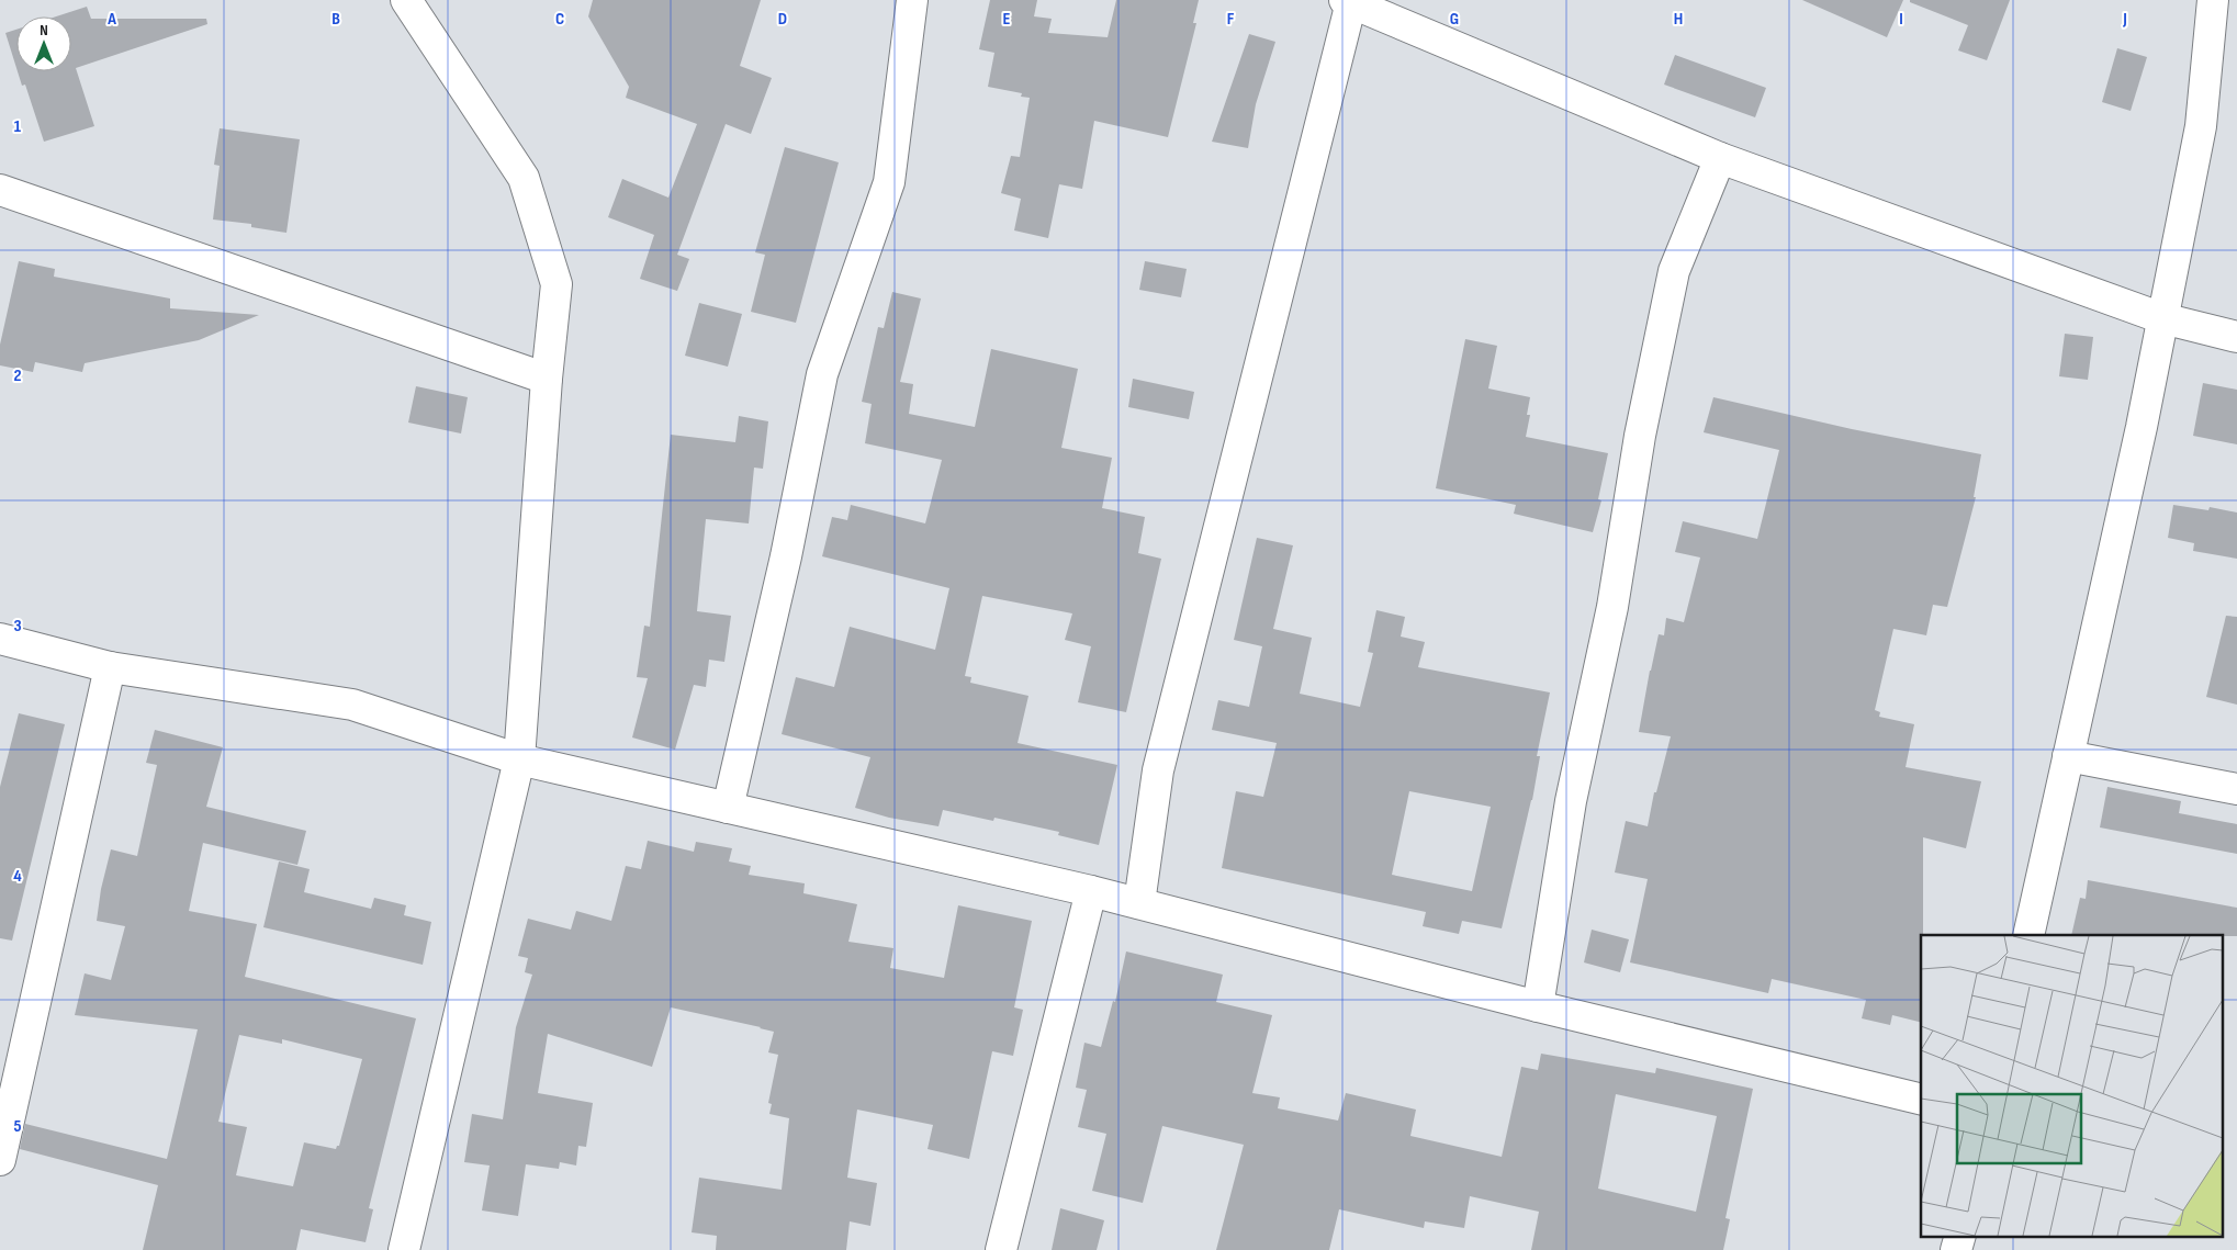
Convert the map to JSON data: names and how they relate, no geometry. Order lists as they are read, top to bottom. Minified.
{"north":"top","grid":{"columns":["A","B","C","D","E","F","G","H","I","J"],"rows":["1","2","3","4","5"]}}
